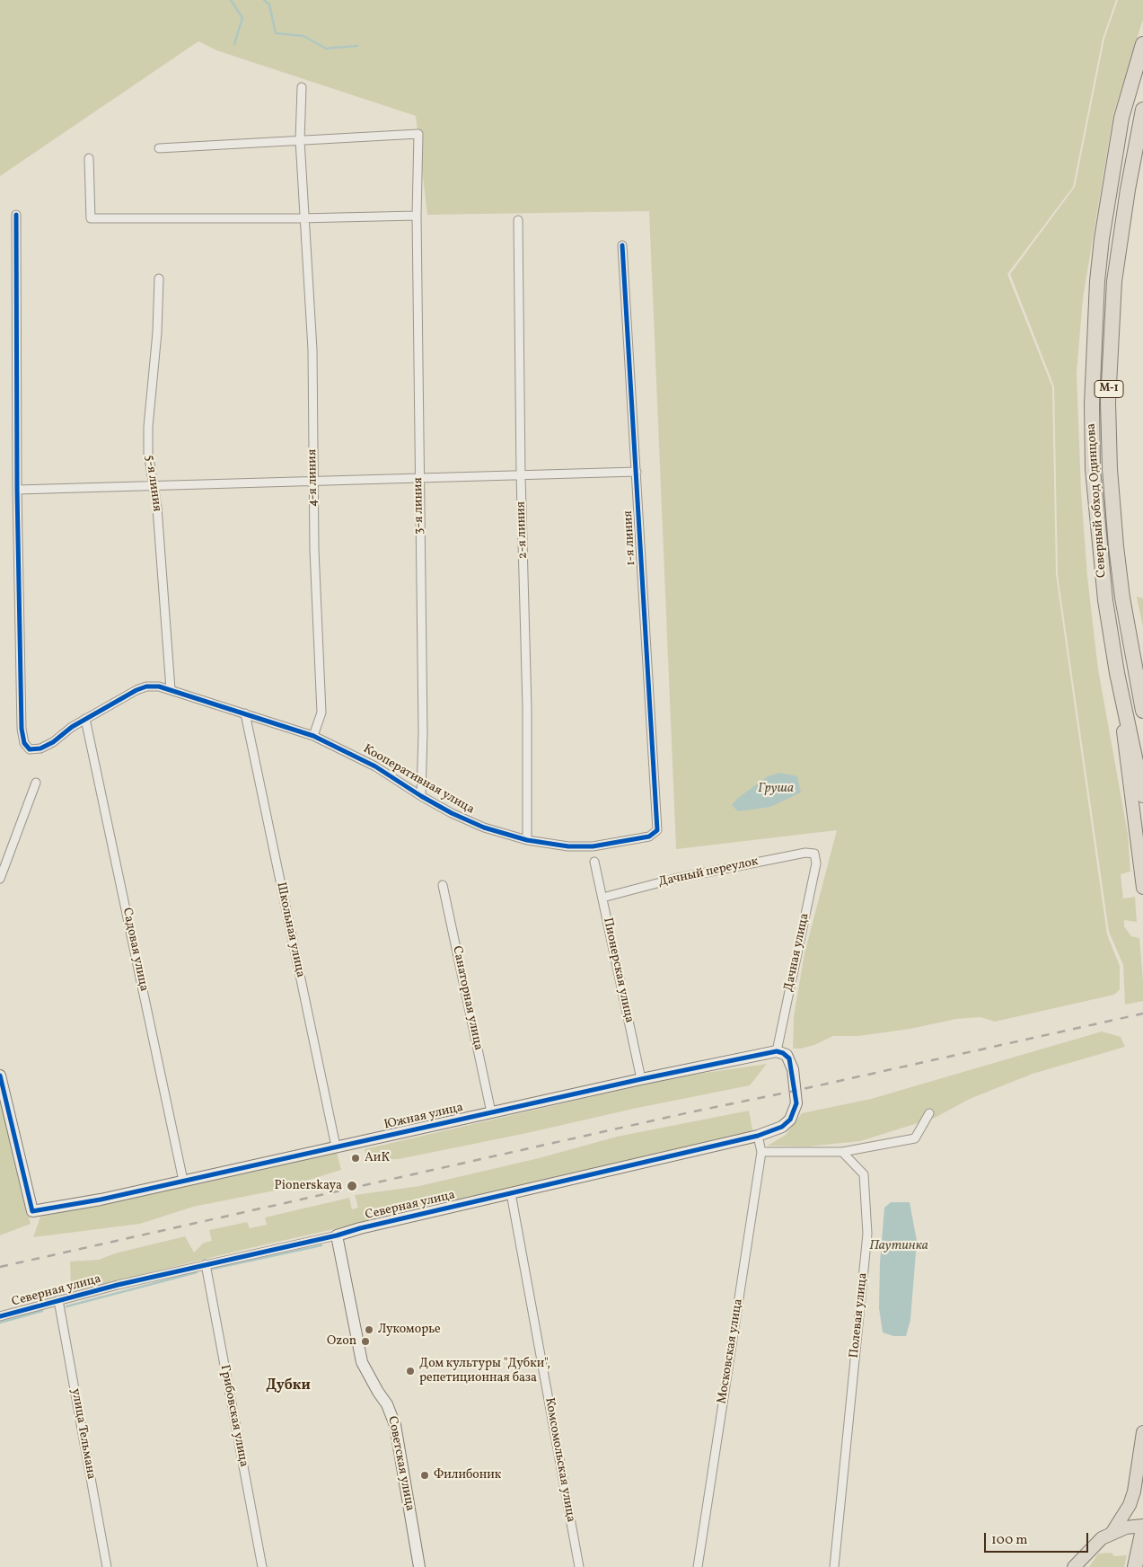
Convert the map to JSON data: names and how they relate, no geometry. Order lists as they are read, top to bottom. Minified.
{"streets":{"highway":["М-1","Северный обход Одинцова"],"street":["4-я линия","5-я линия","3-я линия","2-я линия","1-я линия","Кооперативная улица","Дачный переулок","Школьная улица","Садовая улица","Дачная улица","Пионерская улица","Санаторная улица","Южная улица","Северная улица","Полевая улица","Московская улица","Грибовская улица","улица Тельмана","Комсомольская улица","Советская улица"]},"crossings":[["4-я линия","3-я линия"],["4-я линия","Кооперативная улица"],["5-я линия","Кооперативная улица"],["3-я линия","Кооперативная улица"],["2-я линия","Кооперативная улица"],["1-я линия","Кооперативная улица"],["Кооперативная улица","Школьная улица"],["Кооперативная улица","Садовая улица"],["Дачный переулок","Дачная улица"],["Дачный переулок","Пионерская улица"],["Школьная улица","Южная улица"],["Садовая улица","Южная улица"],["Дачная улица","Южная улица"],["Дачная улица","Северная улица"],["Пионерская улица","Южная улица"],["Санаторная улица","Южная улица"],["Южная улица","Северная улица"],["Северная улица","Московская улица"],["Северная улица","Грибовская улица"],["Северная улица","улица Тельмана"],["Северная улица","Комсомольская улица"],["Северная улица","Советская улица"]],"districts":["Дубки"],"water":["Груша","Паутинка"],"places":["АиК","Pionerskaya","Лукоморье","Ozon","Дом культуры \"Дубки\", репетиционная база","Филибоник"],"scale_bar":"100 m"}
